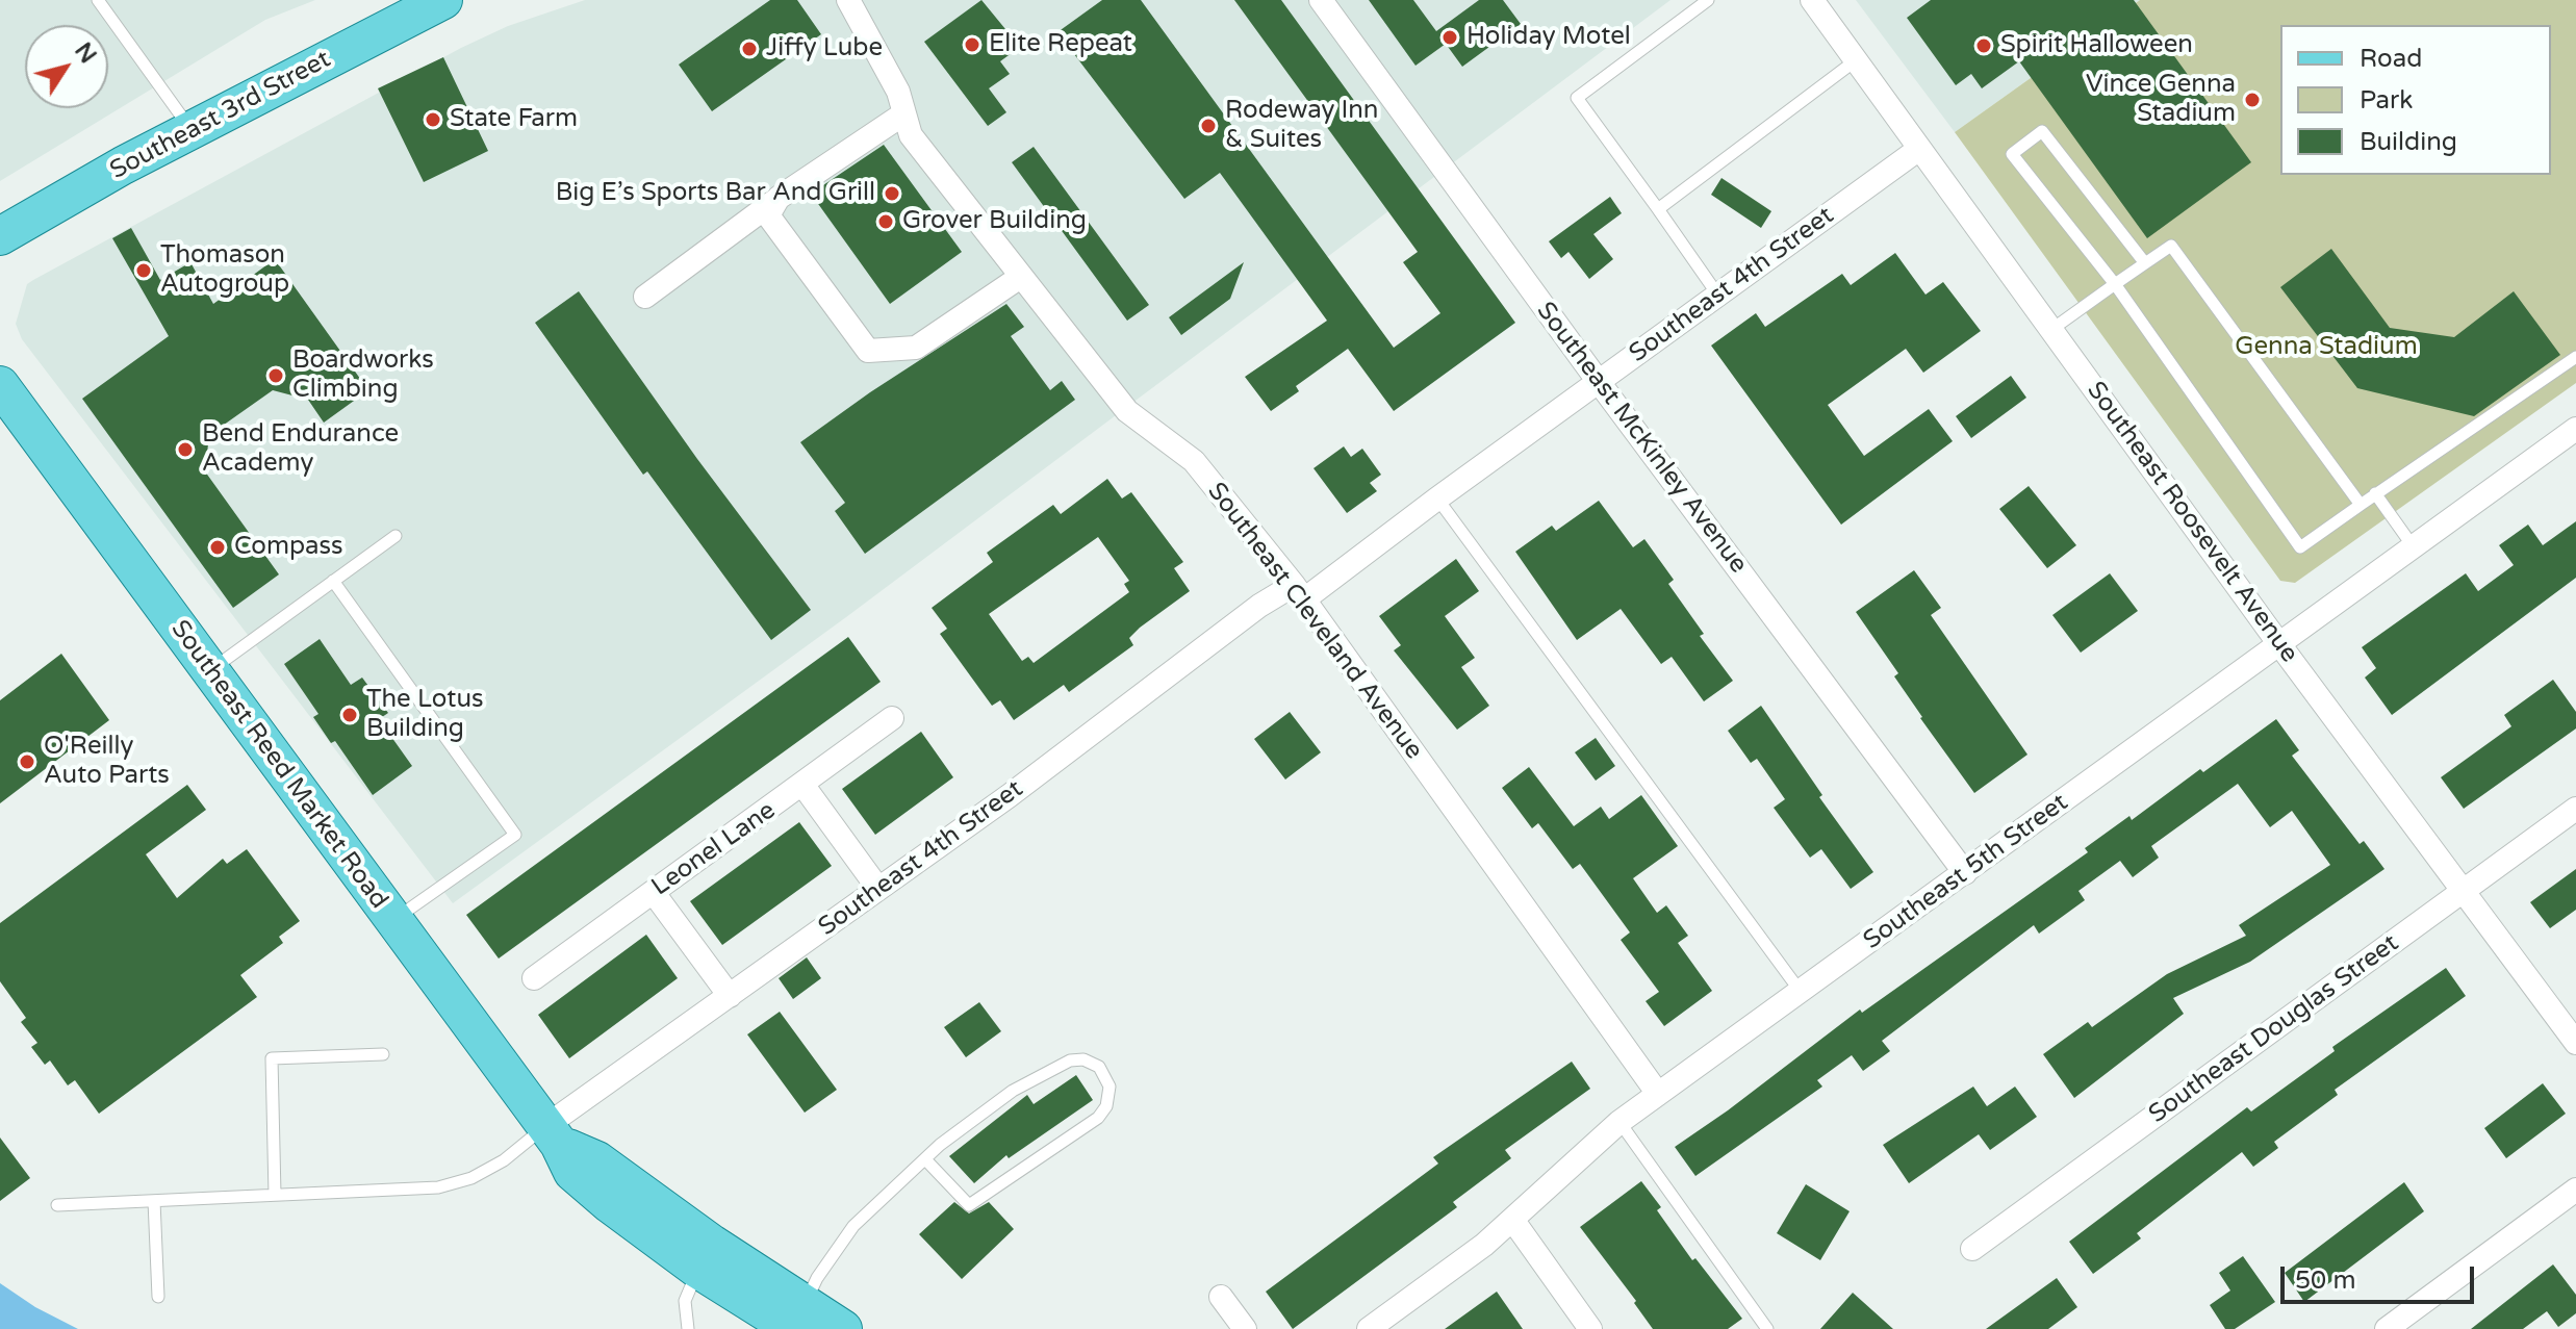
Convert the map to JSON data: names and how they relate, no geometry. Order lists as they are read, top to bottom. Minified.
{"streets":{"main road":["Southeast 3rd Street","Southeast Reed Market Road"],"street":["Southeast 4th Street","Southeast McKinley Avenue","Southeast Roosevelt Avenue","Southeast Cleveland Avenue","Leonel Lane","Southeast 5th Street","Southeast Douglas Street"]},"crossings":[["Southeast 4th Street","Southeast McKinley Avenue"],["Southeast 4th Street","Southeast Roosevelt Avenue"],["Southeast 4th Street","Southeast Cleveland Avenue"],["Southeast 4th Street","Southeast Reed Market Road"],["Southeast McKinley Avenue","Southeast 5th Street"],["Southeast Roosevelt Avenue","Southeast 5th Street"],["Southeast Roosevelt Avenue","Southeast Douglas Street"],["Southeast Cleveland Avenue","Southeast 5th Street"]],"parks":["Genna Stadium"],"places":["Holiday Motel","Elite Repeat","Spirit Halloween","Jiffy Lube","Vince Genna Stadium","State Farm","Rodeway Inn & Suites","Big E’s Sports Bar And Grill","Grover Building","Thomason Autogroup","Boardworks Climbing","Bend Endurance Academy","Compass","The Lotus Building","O'Reilly Auto Parts"],"legend":["Road","Park","Building"],"scale_bar":"50 m","north":"top right"}
